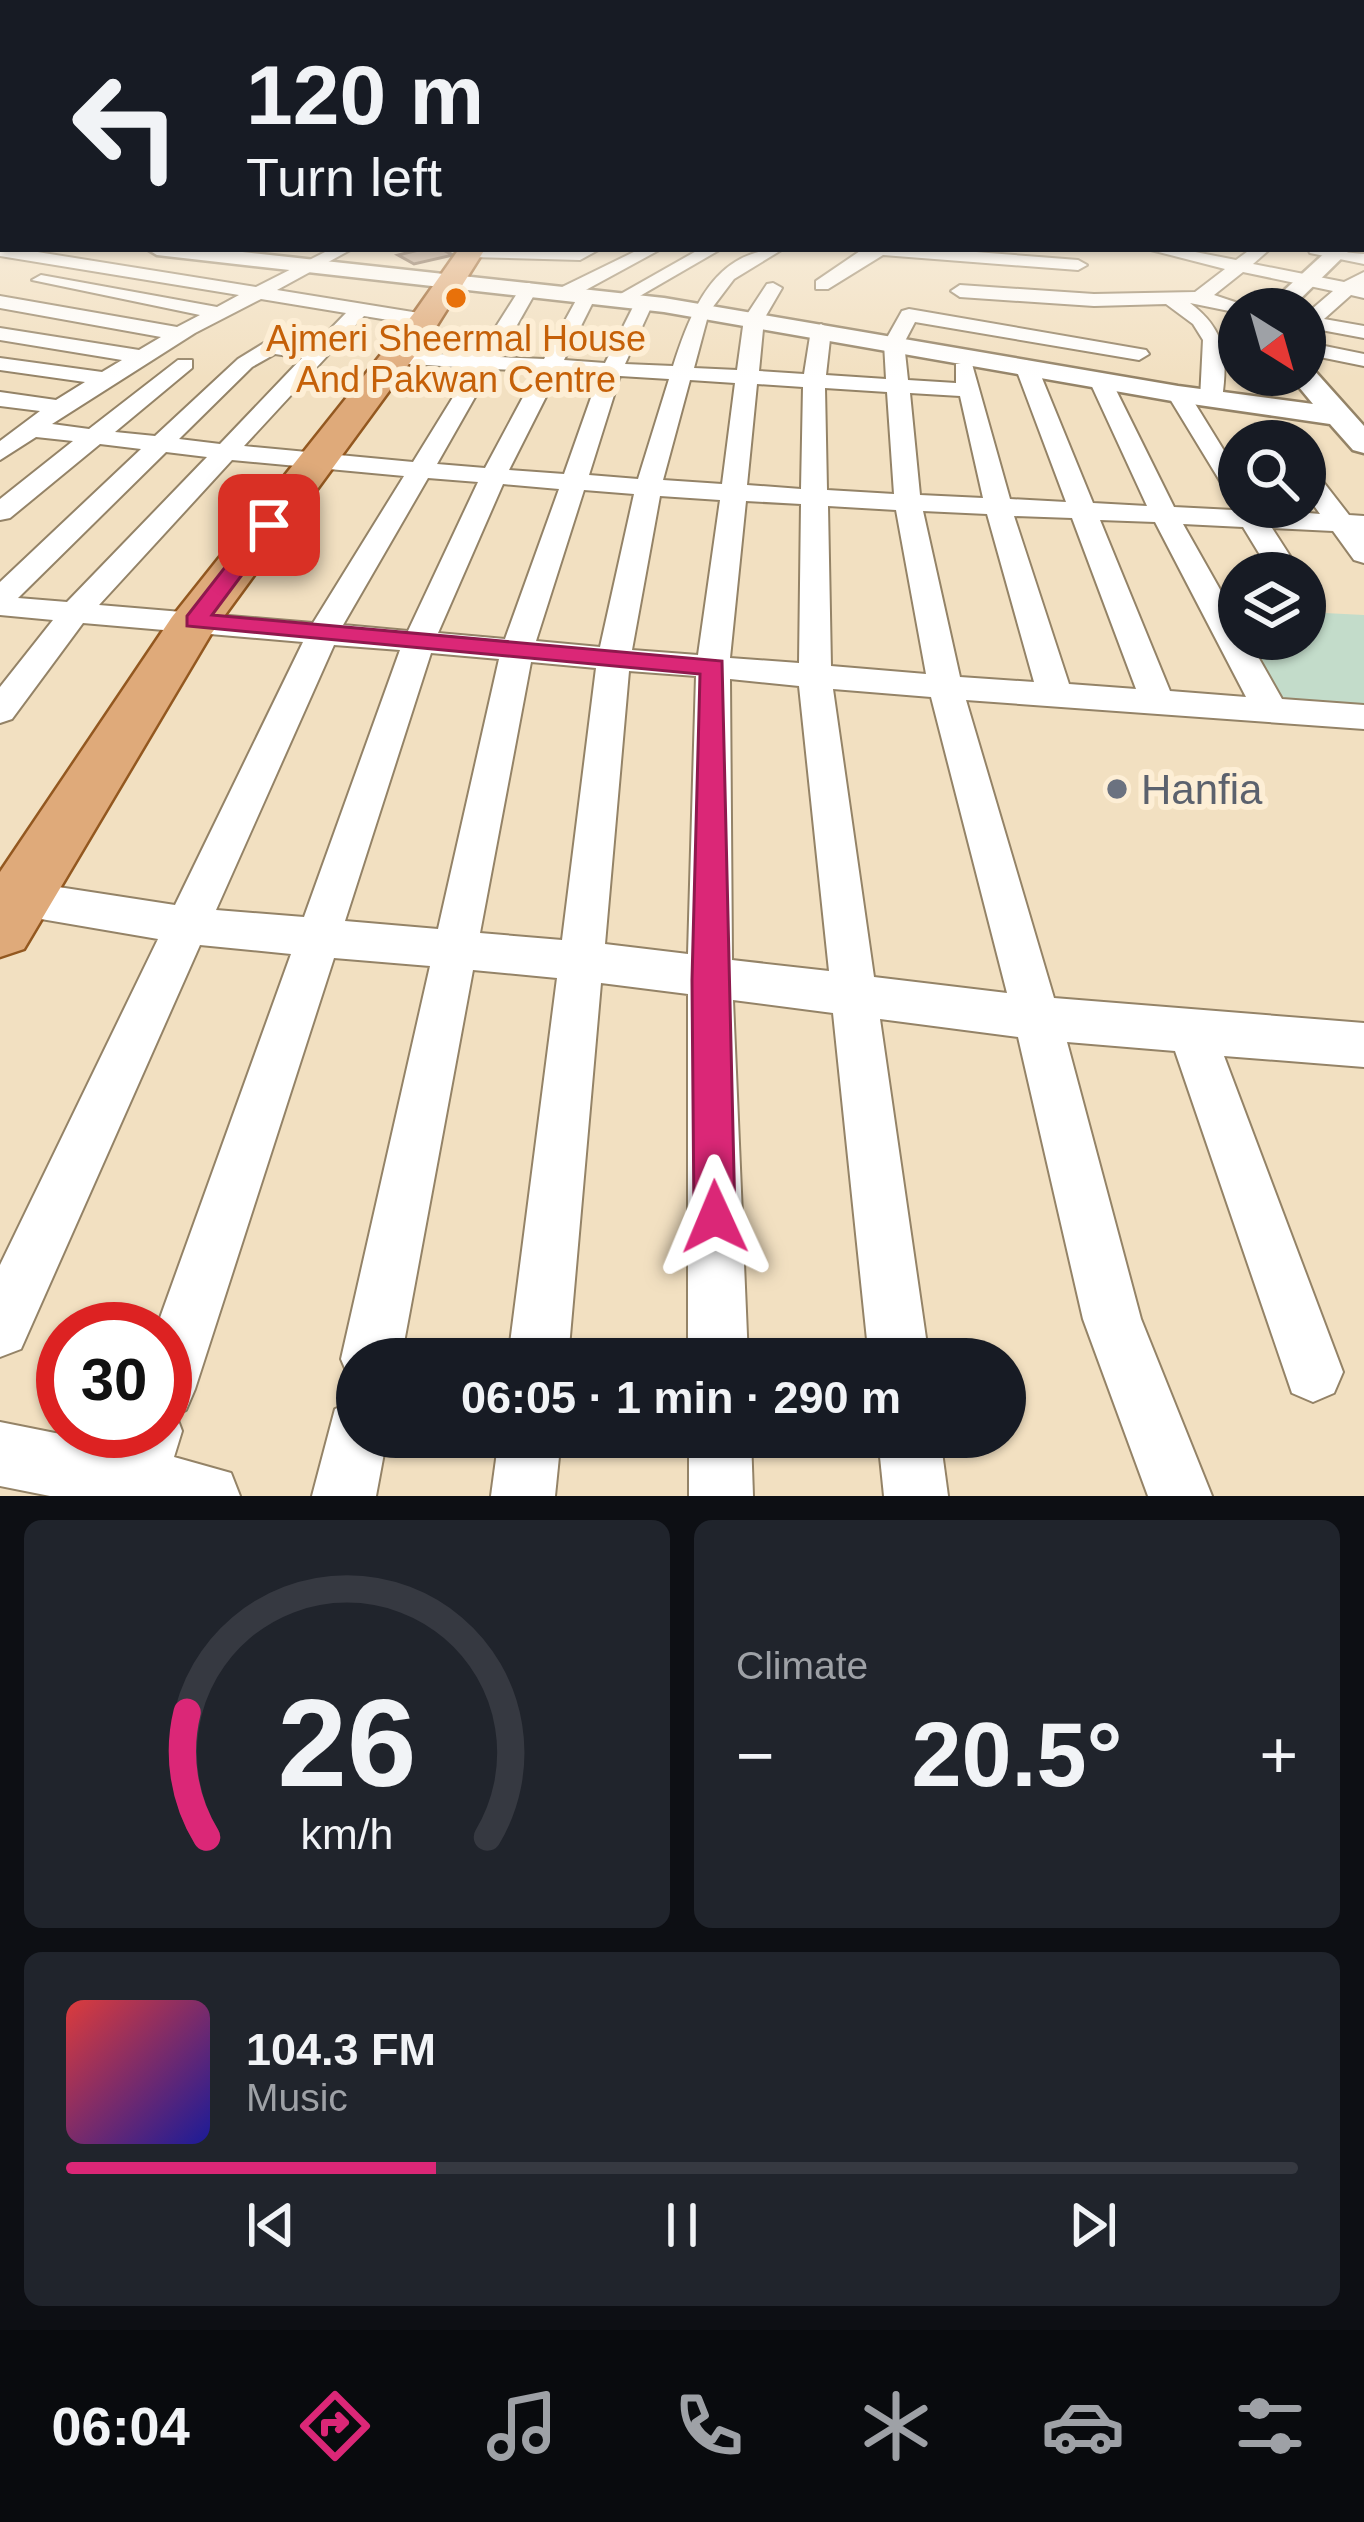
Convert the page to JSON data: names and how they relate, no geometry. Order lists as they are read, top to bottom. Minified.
{"places":["Ajmeri Sheermal House And Pakwan Centre","Hanfia"],"north":"bottom right","page":{"turn":["120 m","Turn left"],"limit":"30","trip":"06:05 · 1 min · 290 m","tile":"Climate","heat":["−","20.5°","+"],"song":["104.3 FM","Music"],"tabs":"06:04","gauge":["26","km/h"]}}
